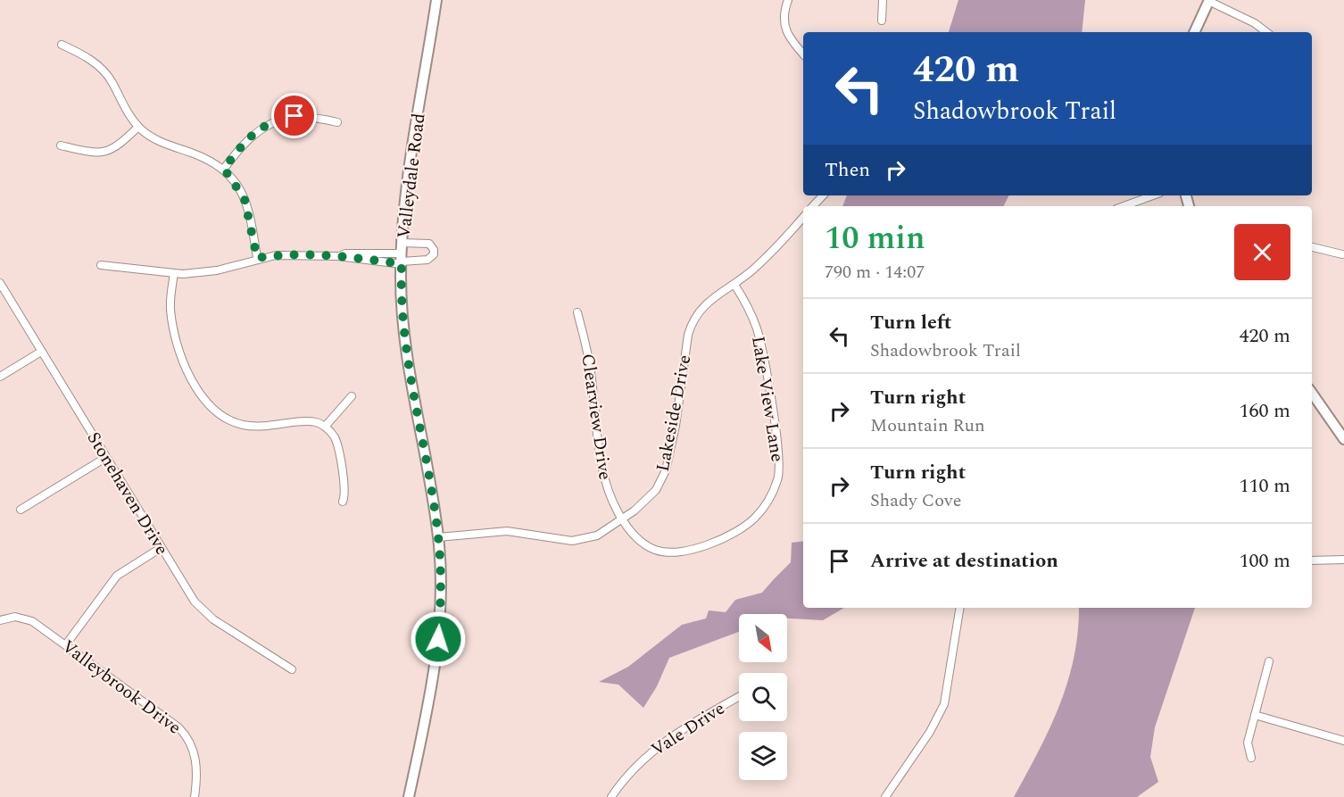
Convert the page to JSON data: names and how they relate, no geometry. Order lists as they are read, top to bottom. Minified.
{"streets":{"main road":["Valleydale Road"],"street":["Lake View Lane","Lakeside Drive","Clearview Drive","Stonehaven Drive","Valleybrook Drive","Vale Drive"]},"crossings":[["Valleydale Road","Lakeside Drive"],["Lake View Lane","Lakeside Drive"],["Lake View Lane","Clearview Drive"],["Lakeside Drive","Clearview Drive"]],"north":"bottom right","page":{"turn":["420 m","Shadowbrook Trail"],"then":"Then","heading":["10 min","790 m · 14:07"],"list":[{"name":"Turn left","note":"Shadowbrook Trail","value":"420 m"},{"name":"Turn right","note":"Mountain Run","value":"160 m"},{"name":"Turn right","note":"Shady Cove","value":"110 m"},{"name":"Arrive at destination","value":"100 m"}]}}
